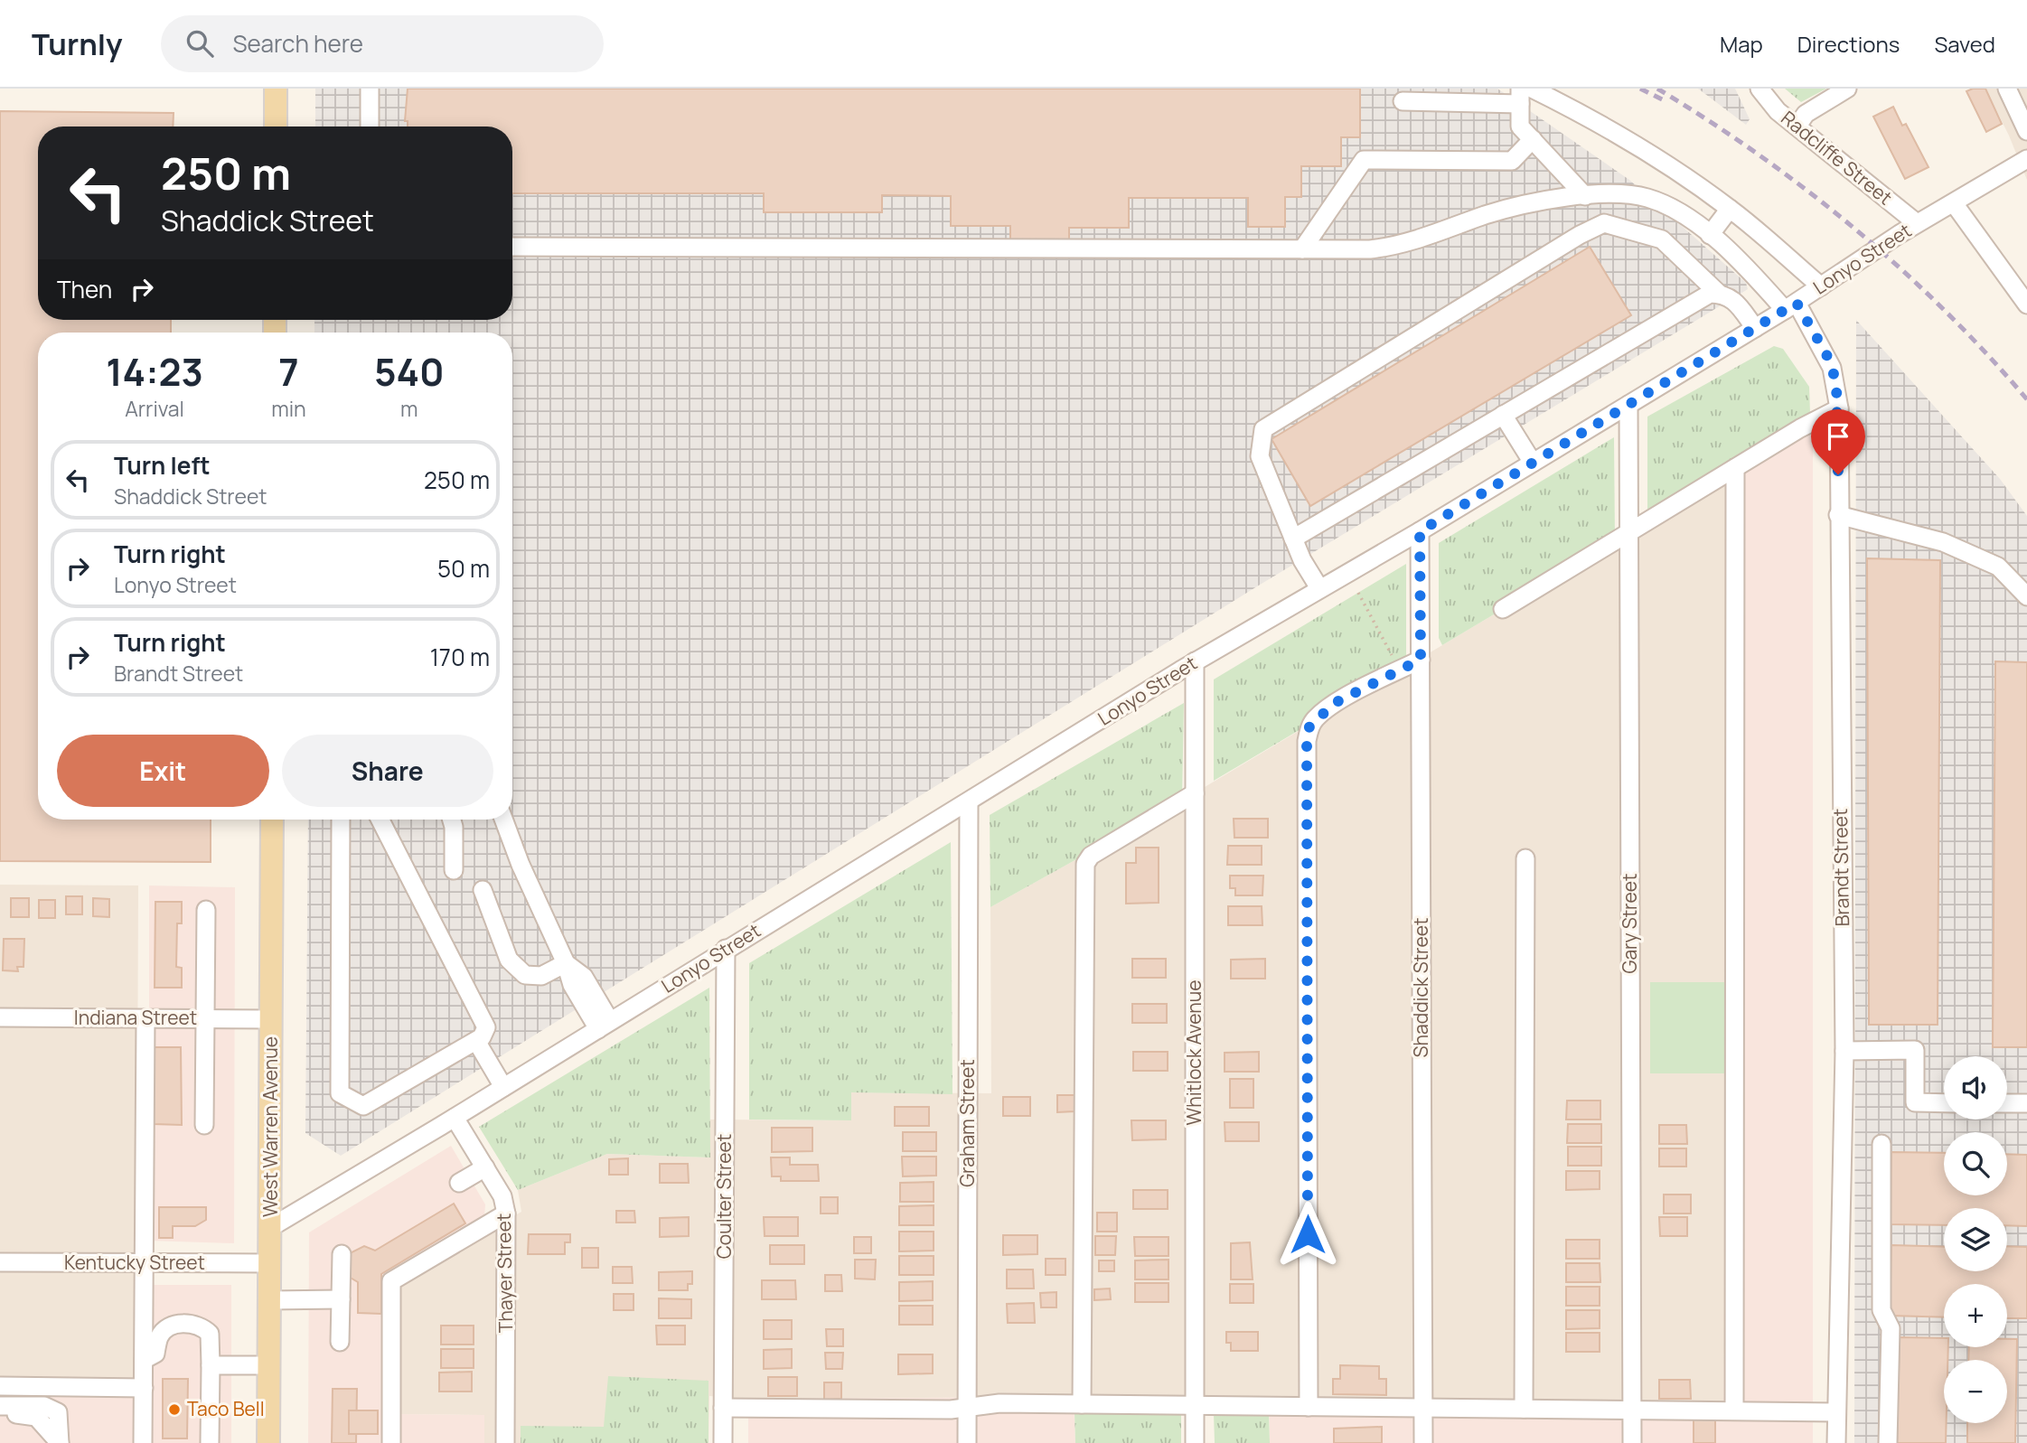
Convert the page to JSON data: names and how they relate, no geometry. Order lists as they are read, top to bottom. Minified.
{"streets":{"main road":["West Warren Avenue"],"street":["Radcliffe Street","Lonyo Street","Brandt Street","Gary Street","Shaddick Street","Indiana Street","Whitlock Avenue","Graham Street","Coulter Street","Kentucky Street","Thayer Street"]},"crossings":[["Radcliffe Street","Lonyo Street"],["Lonyo Street","Brandt Street"],["Lonyo Street","Gary Street"],["Lonyo Street","Shaddick Street"],["Lonyo Street","Whitlock Avenue"],["Lonyo Street","Graham Street"],["Lonyo Street","West Warren Avenue"],["Lonyo Street","Coulter Street"],["Lonyo Street","Thayer Street"],["Indiana Street","West Warren Avenue"],["West Warren Avenue","Kentucky Street"]],"places":["Taco Bell"],"page":{"header":"Turnly","search":"Search here","nav":["Map","Directions","Saved"],"turn":["250 m","Shaddick Street"],"then":"Then","eta":["14:23","Arrival","7","min","540","m"],"list":[{"name":"Turn left","note":"Shaddick Street","value":"250 m"},{"name":"Turn right","note":"Lonyo Street","value":"50 m"},{"name":"Turn right","note":"Brandt Street","value":"170 m"}],"buttons":["Exit","Share"],"map_buttons":["+","−"]}}
